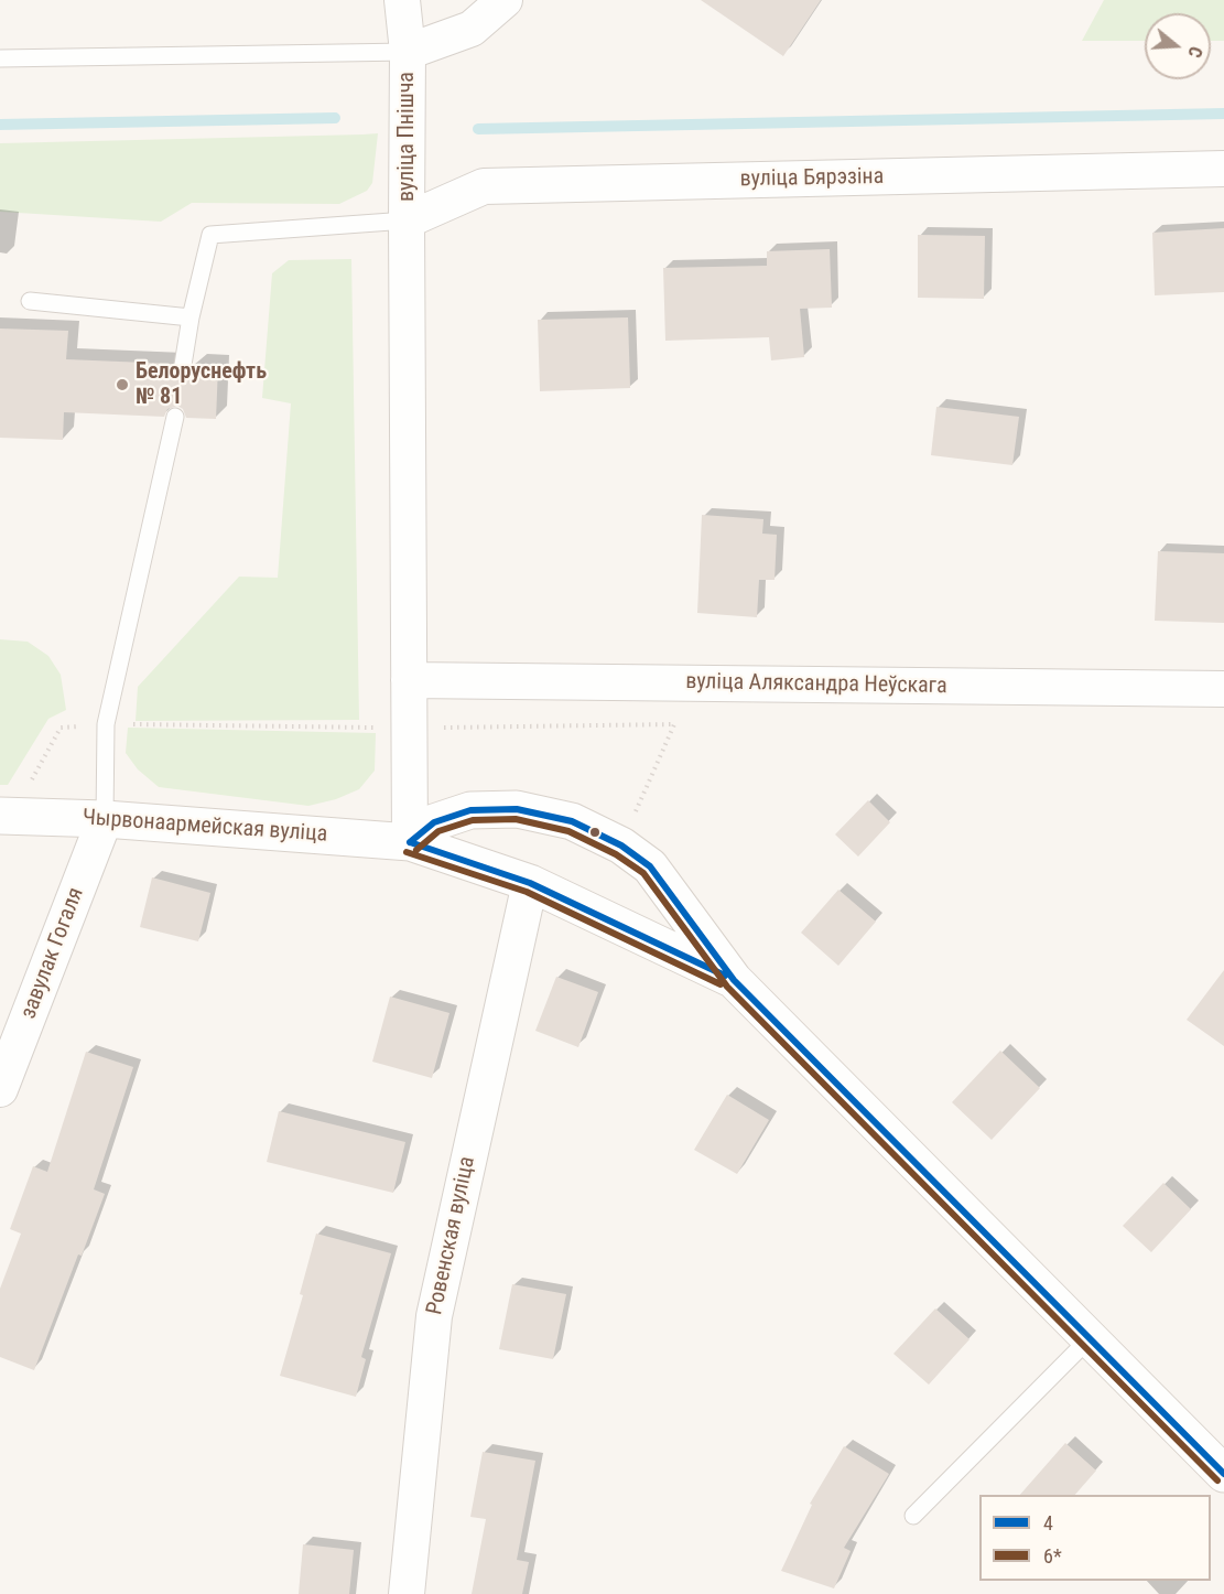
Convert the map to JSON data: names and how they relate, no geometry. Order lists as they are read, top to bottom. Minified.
{"streets":{"main road":["Чырвонаармейская вуліца"],"street":["вуліца Пнішча","вуліца Бярэзіна","вуліца Аляксандра Неўскага","завулак Гогаля","Ровенская вуліца"]},"crossings":[["вуліца Пнішча","вуліца Бярэзіна"],["вуліца Пнішча","вуліца Аляксандра Неўскага"],["вуліца Пнішча","Чырвонаармейская вуліца"],["Чырвонаармейская вуліца","завулак Гогаля"],["Чырвонаармейская вуліца","Ровенская вуліца"]],"places":["Белоруснефть № 81"],"lines":["transit line 4","transit line 6*"],"legend":["4","6*"],"north":"right"}
